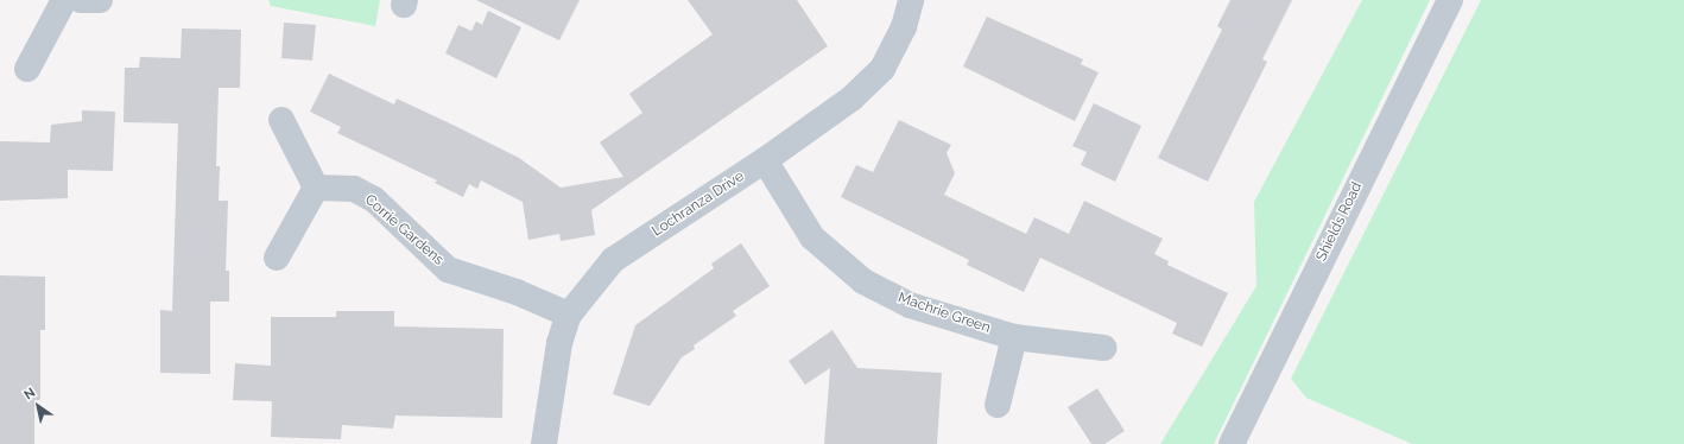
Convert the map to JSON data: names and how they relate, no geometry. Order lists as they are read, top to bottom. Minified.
{"streets":{"street":["Lochranza Drive","Shields Road","Corrie Gardens","Machrie Green"]},"crossings":[["Lochranza Drive","Corrie Gardens"],["Lochranza Drive","Machrie Green"]],"north":"top left"}
